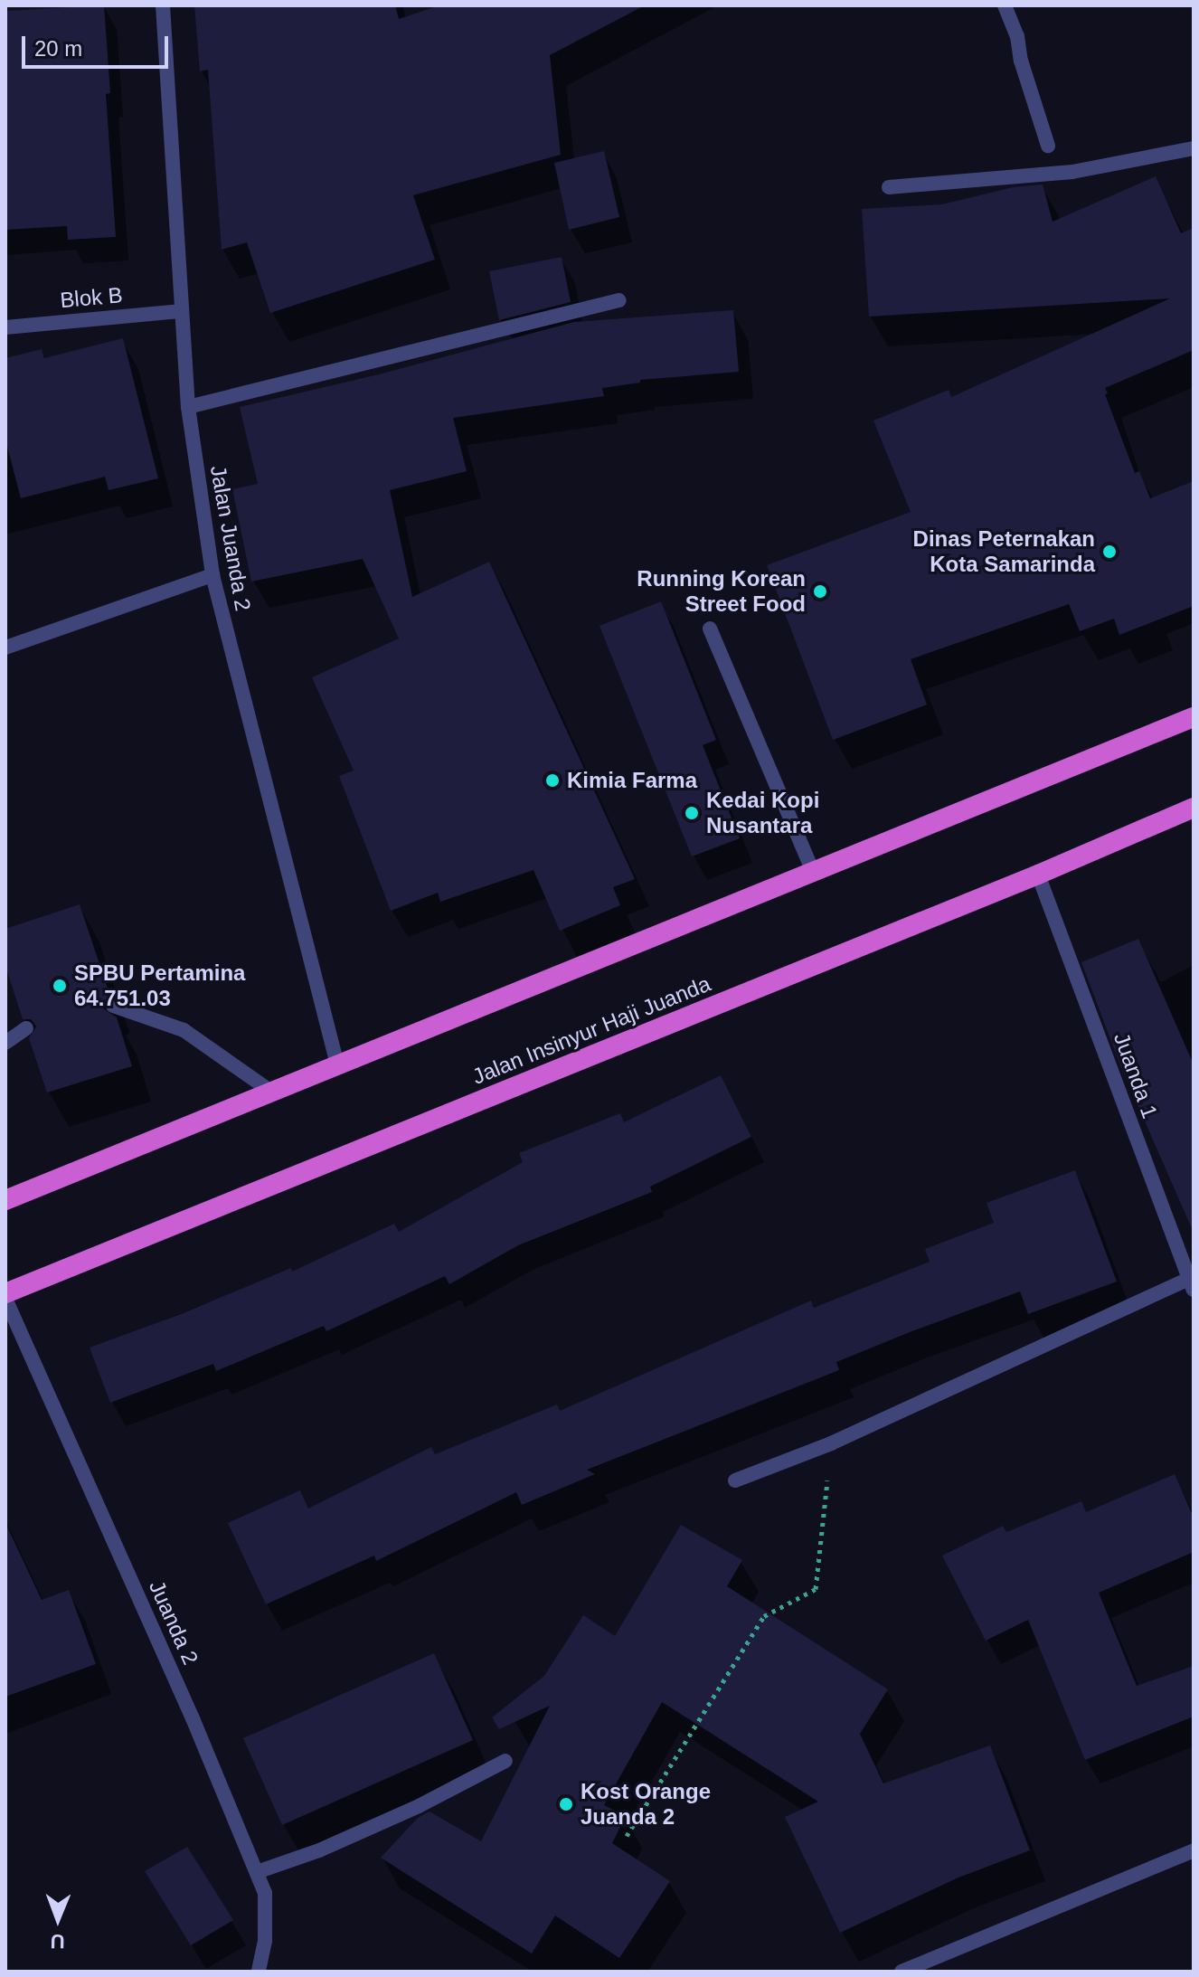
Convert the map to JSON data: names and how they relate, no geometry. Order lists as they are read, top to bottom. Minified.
{"streets":{"highway":["Jalan Insinyur Haji Juanda"],"street":["Blok B","Jalan Juanda 2","Juanda 1","Juanda 2"]},"crossings":[["Blok B","Jalan Juanda 2"],["Jalan Insinyur Haji Juanda","Juanda 1"],["Jalan Insinyur Haji Juanda","Juanda 2"]],"places":["Dinas Peternakan Kota Samarinda","Running Korean Street Food","Kimia Farma","Kedai Kopi Nusantara","SPBU Pertamina 64.751.03","Kost Orange Juanda 2"],"scale_bar":"20 m","north":"bottom"}
